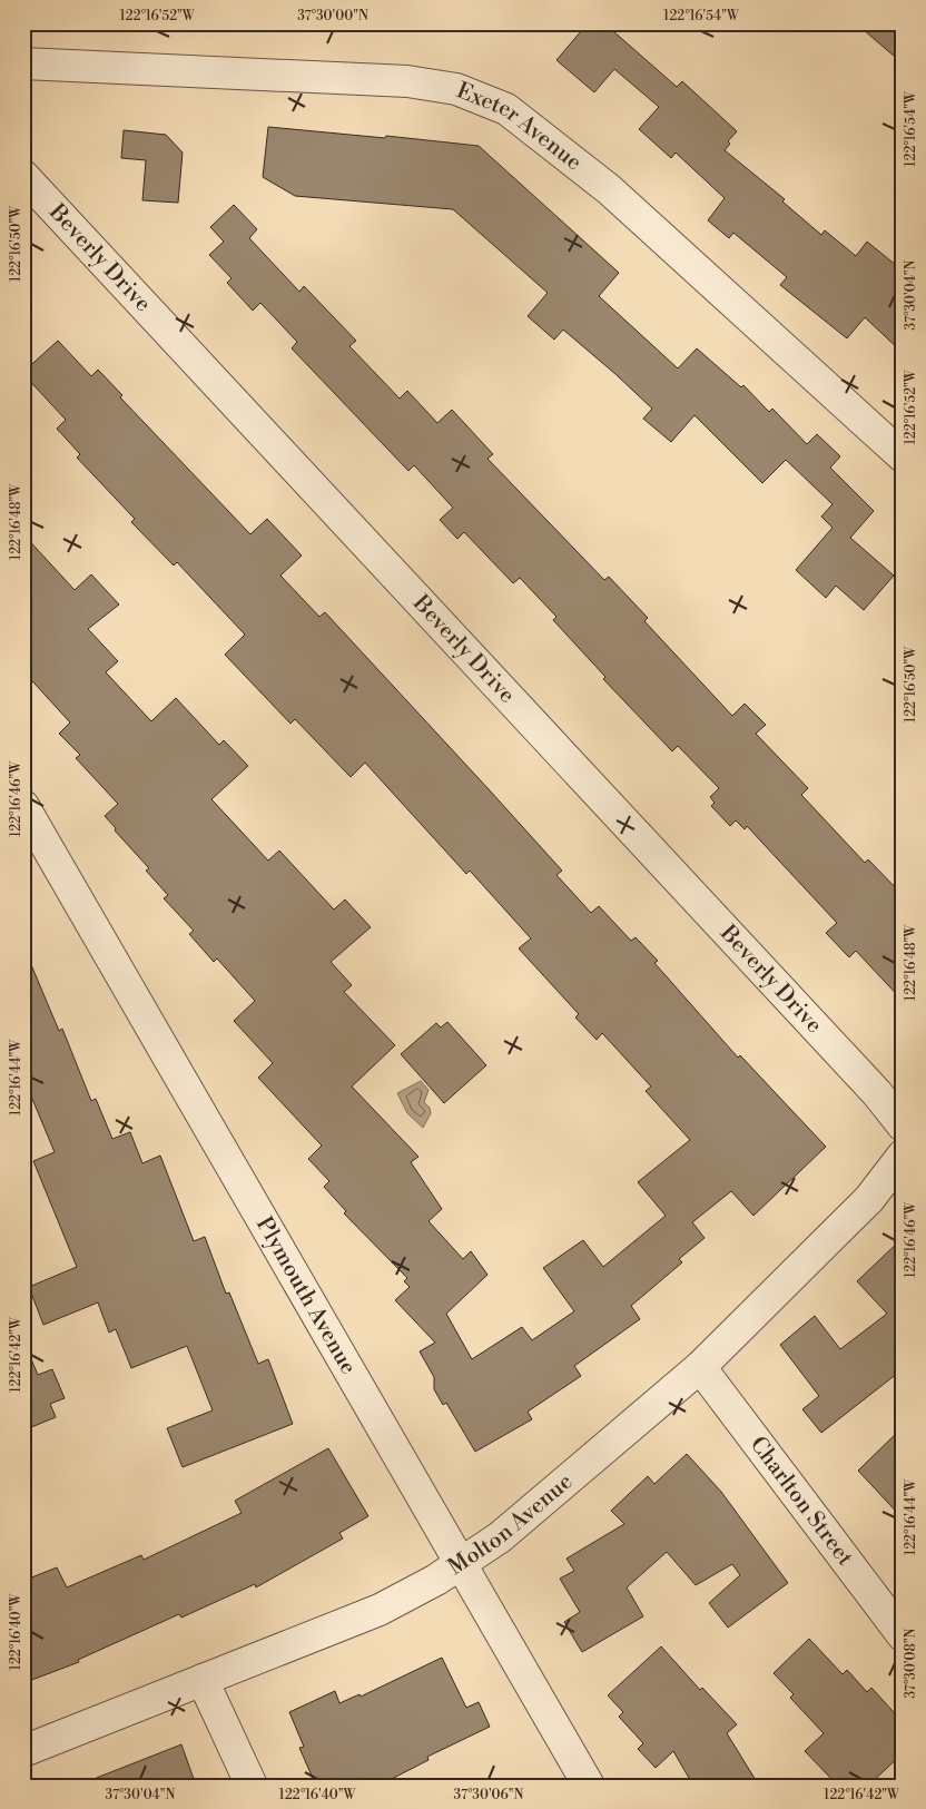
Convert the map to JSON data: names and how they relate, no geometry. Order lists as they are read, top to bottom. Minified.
{"streets":{"street":["Exeter Avenue","Beverly Drive","Plymouth Avenue","Charlton Street","Molton Avenue"]},"crossings":[["Plymouth Avenue","Molton Avenue"],["Charlton Street","Molton Avenue"]],"coordinates":["122°16'52\"W","37°30'00\"N","122°16'54\"W","122°16'50\"W","37°30'04\"N","122°16'48\"W","122°16'46\"W","122°16'44\"W","122°16'42\"W","122°16'40\"W","37°30'08\"N","37°30'06\"N"]}
